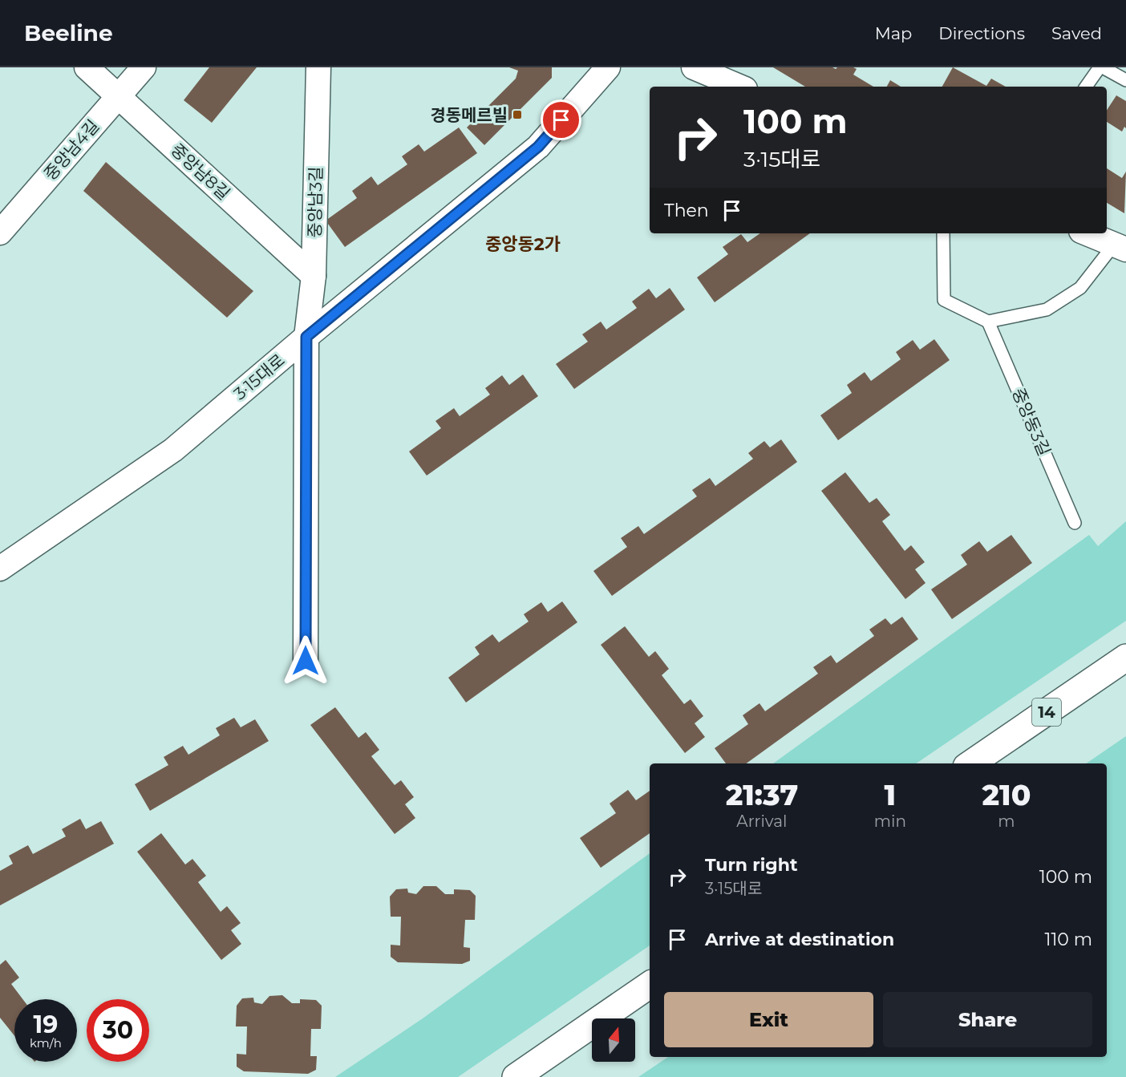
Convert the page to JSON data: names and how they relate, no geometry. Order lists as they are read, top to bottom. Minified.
{"streets":{"main road":["14"],"street":["중앙남4길","중앙남8길","중앙남3길","3·15대로"],"lane":["중앙동3길"]},"crossings":[["중앙남4길","중앙남8길"],["중앙남8길","중앙남3길"],["중앙남3길","3·15대로"]],"districts":["중앙동2가"],"places":{"transit":["경동메르빌"]},"north":"top","page":{"header":"Beeline","nav":["Map","Directions","Saved"],"turn":["100 m","3·15대로"],"then":"Then","eta":["21:37","Arrival","1","min","210","m"],"list":[{"name":"Turn right","note":"3·15대로","value":"100 m"},{"name":"Arrive at destination","value":"110 m"}],"buttons":["Exit","Share"],"speed":"19 km/h","limit":"30"}}
